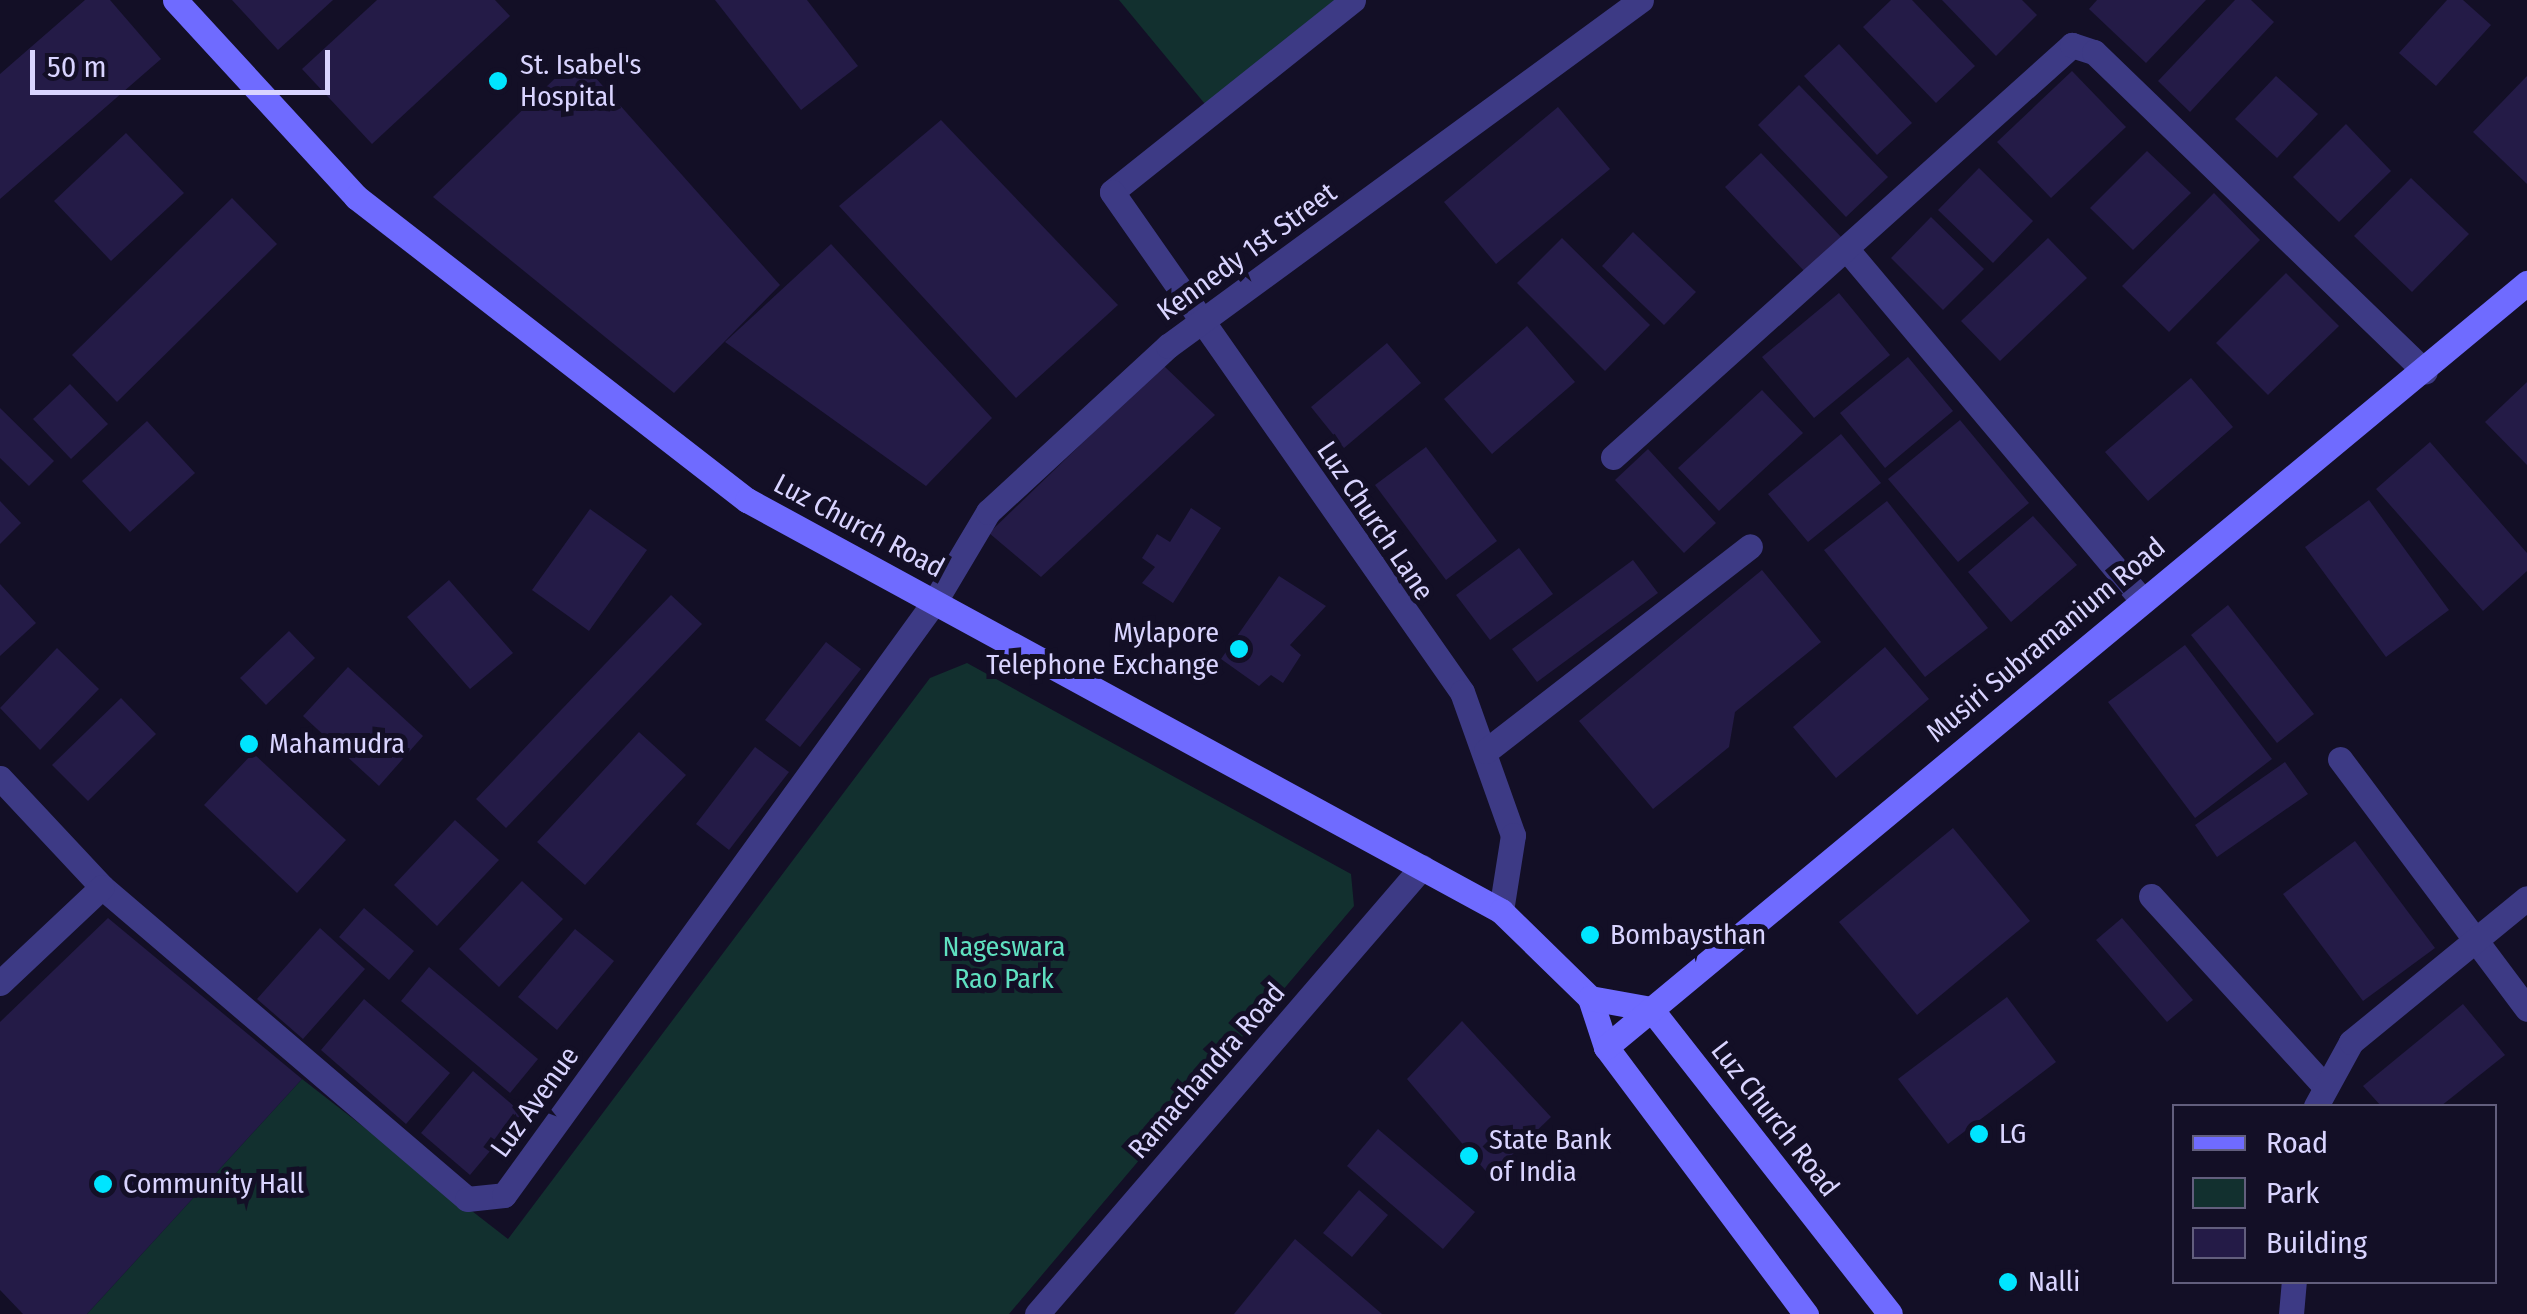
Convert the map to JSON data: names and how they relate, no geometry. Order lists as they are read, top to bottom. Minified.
{"streets":{"main road":["Luz Church Road","Musiri Subramanium Road"],"street":["Kennedy 1st Street","Luz Church Lane","Ramachandra Road","Luz Avenue"]},"crossings":[["Kennedy 1st Street","Luz Church Lane"],["Kennedy 1st Street","Luz Church Road"],["Kennedy 1st Street","Luz Avenue"],["Luz Church Lane","Luz Church Road"],["Luz Church Road","Musiri Subramanium Road"],["Luz Church Road","Ramachandra Road"],["Luz Church Road","Luz Avenue"]],"parks":["Nageswara Rao Park"],"places":["St. Isabel's Hospital","Mylapore Telephone Exchange","Mahamudra","Bombaysthan","LG","State Bank of India","Community Hall","Nalli"],"legend":["Road","Park","Building"],"scale_bar":"50 m"}
